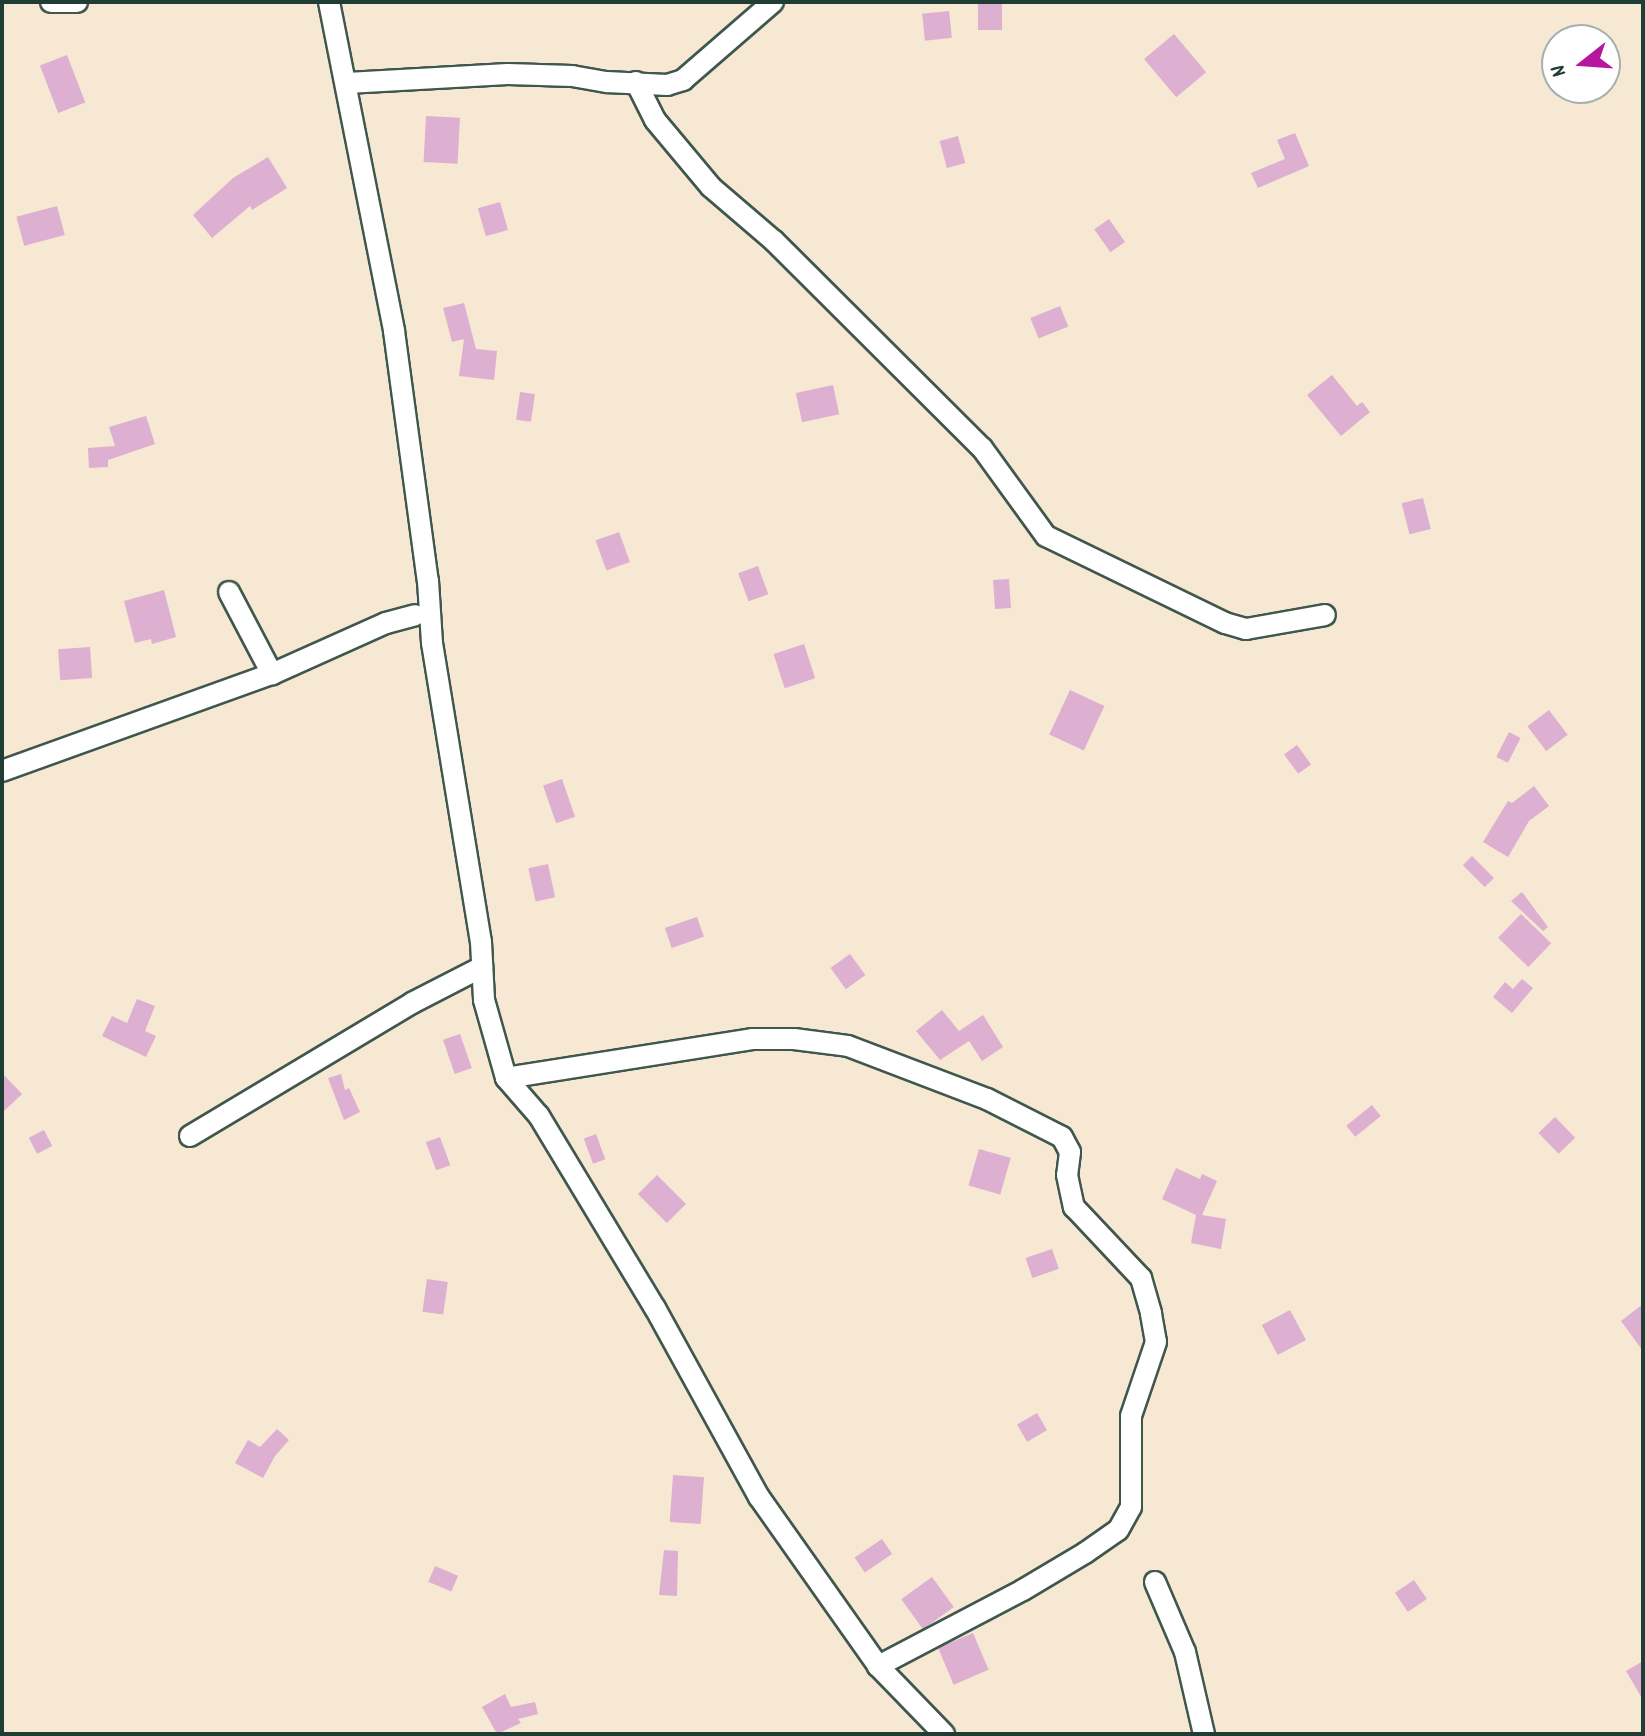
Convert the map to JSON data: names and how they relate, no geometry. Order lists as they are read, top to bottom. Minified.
{"north":"left"}
